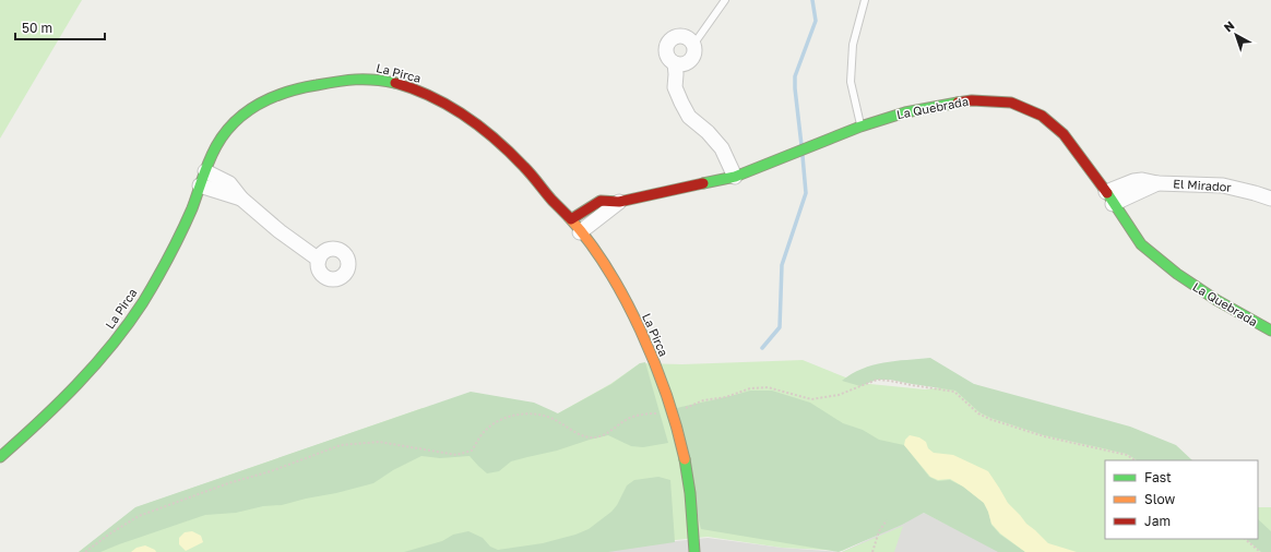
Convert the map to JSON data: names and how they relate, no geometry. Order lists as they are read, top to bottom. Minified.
{"streets":{"street":["La Pirca","La Quebrada","El Mirador"]},"crossings":[["La Pirca","La Quebrada"],["La Quebrada","El Mirador"]],"legend":["Fast","Slow","Jam"],"scale_bar":"50 m","north":"top left"}
